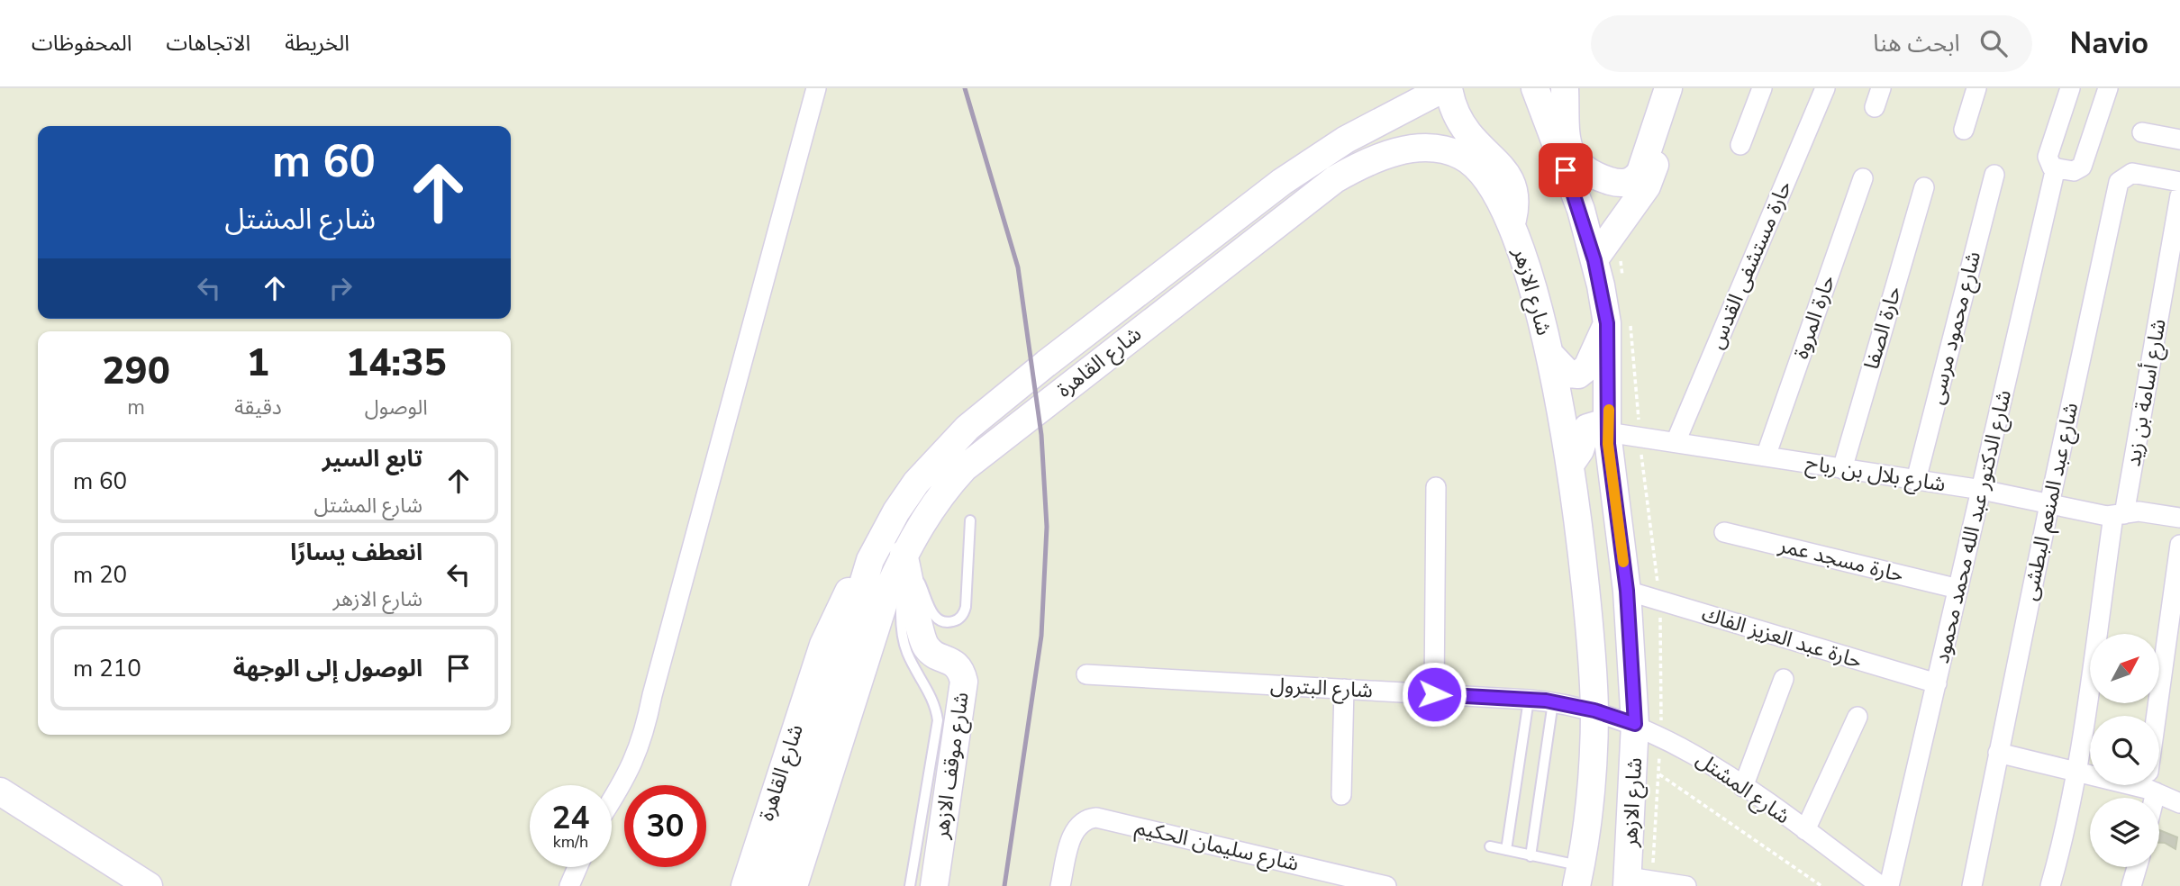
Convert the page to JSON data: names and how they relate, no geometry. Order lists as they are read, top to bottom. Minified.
{"streets":{"main road":["شارع الازهر","شارع القاهرة","شارع موقف الازهر"],"street":["حارة مستشفى القدس","حارة المروة","حارة الصفا","شارع محمود مرسى","شارع أسامة بن زيد","شارع بلال بن رباح","شارع عبد المنعم البطشى","شارع الدكتور عبد الله محمد محمود","حارة مسجد عمر","حارة عبد العزيز الفاك","شارع البترول","شارع المشتل","شارع سليمان الحكيم"]},"crossings":[["حارة مستشفى القدس","شارع بلال بن رباح"],["شارع الازهر","شارع القاهرة"],["شارع الازهر","شارع بلال بن رباح"],["شارع الازهر","حارة عبد العزيز الفاك"],["شارع الازهر","شارع البترول"],["شارع الازهر","شارع المشتل"],["حارة المروة","شارع بلال بن رباح"],["حارة الصفا","شارع بلال بن رباح"],["شارع محمود مرسى","شارع بلال بن رباح"],["شارع القاهرة","شارع موقف الازهر"],["شارع أسامة بن زيد","شارع بلال بن رباح"],["شارع بلال بن رباح","شارع عبد المنعم البطشى"],["شارع بلال بن رباح","شارع الدكتور عبد الله محمد محمود"],["شارع الدكتور عبد الله محمد محمود","حارة مسجد عمر"],["شارع الدكتور عبد الله محمد محمود","حارة عبد العزيز الفاك"],["شارع البترول","شارع المشتل"]],"north":"top right","page":{"header":"Navio","search":"ابحث هنا","nav":["الخريطة","الاتجاهات","المحفوظات"],"turn":["60 m","شارع المشتل"],"eta":["14:35","الوصول","1","دقيقة","290","m"],"list":[{"name":"تابع السير","note":"شارع المشتل","value":"60 m"},{"name":"انعطف يسارًا","note":"شارع الازهر","value":"20 m"},{"name":"الوصول إلى الوجهة","value":"210 m"}],"speed":"24 km/h","limit":"30"}}
